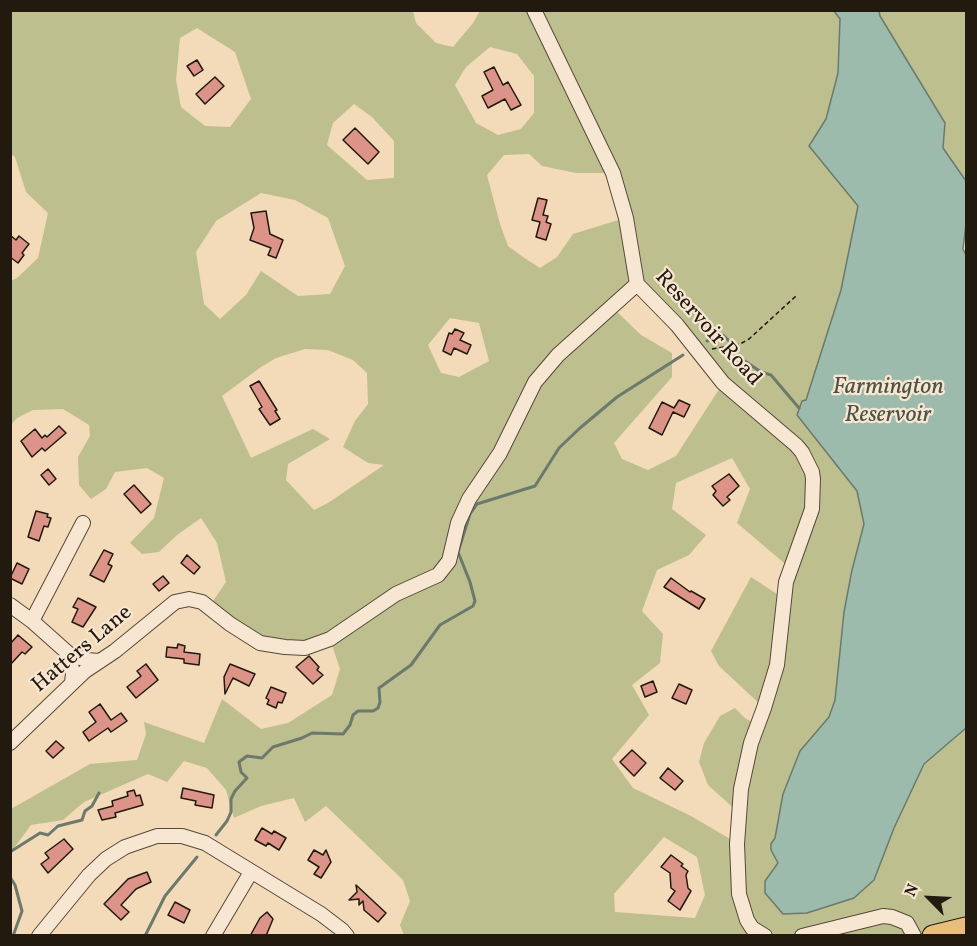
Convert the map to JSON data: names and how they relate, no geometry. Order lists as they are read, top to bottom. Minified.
{"streets":{"street":["Reservoir Road","Hatters Lane"]},"crossings":[["Reservoir Road","Hatters Lane"]],"water":["Farmington Reservoir"],"north":"top left"}
